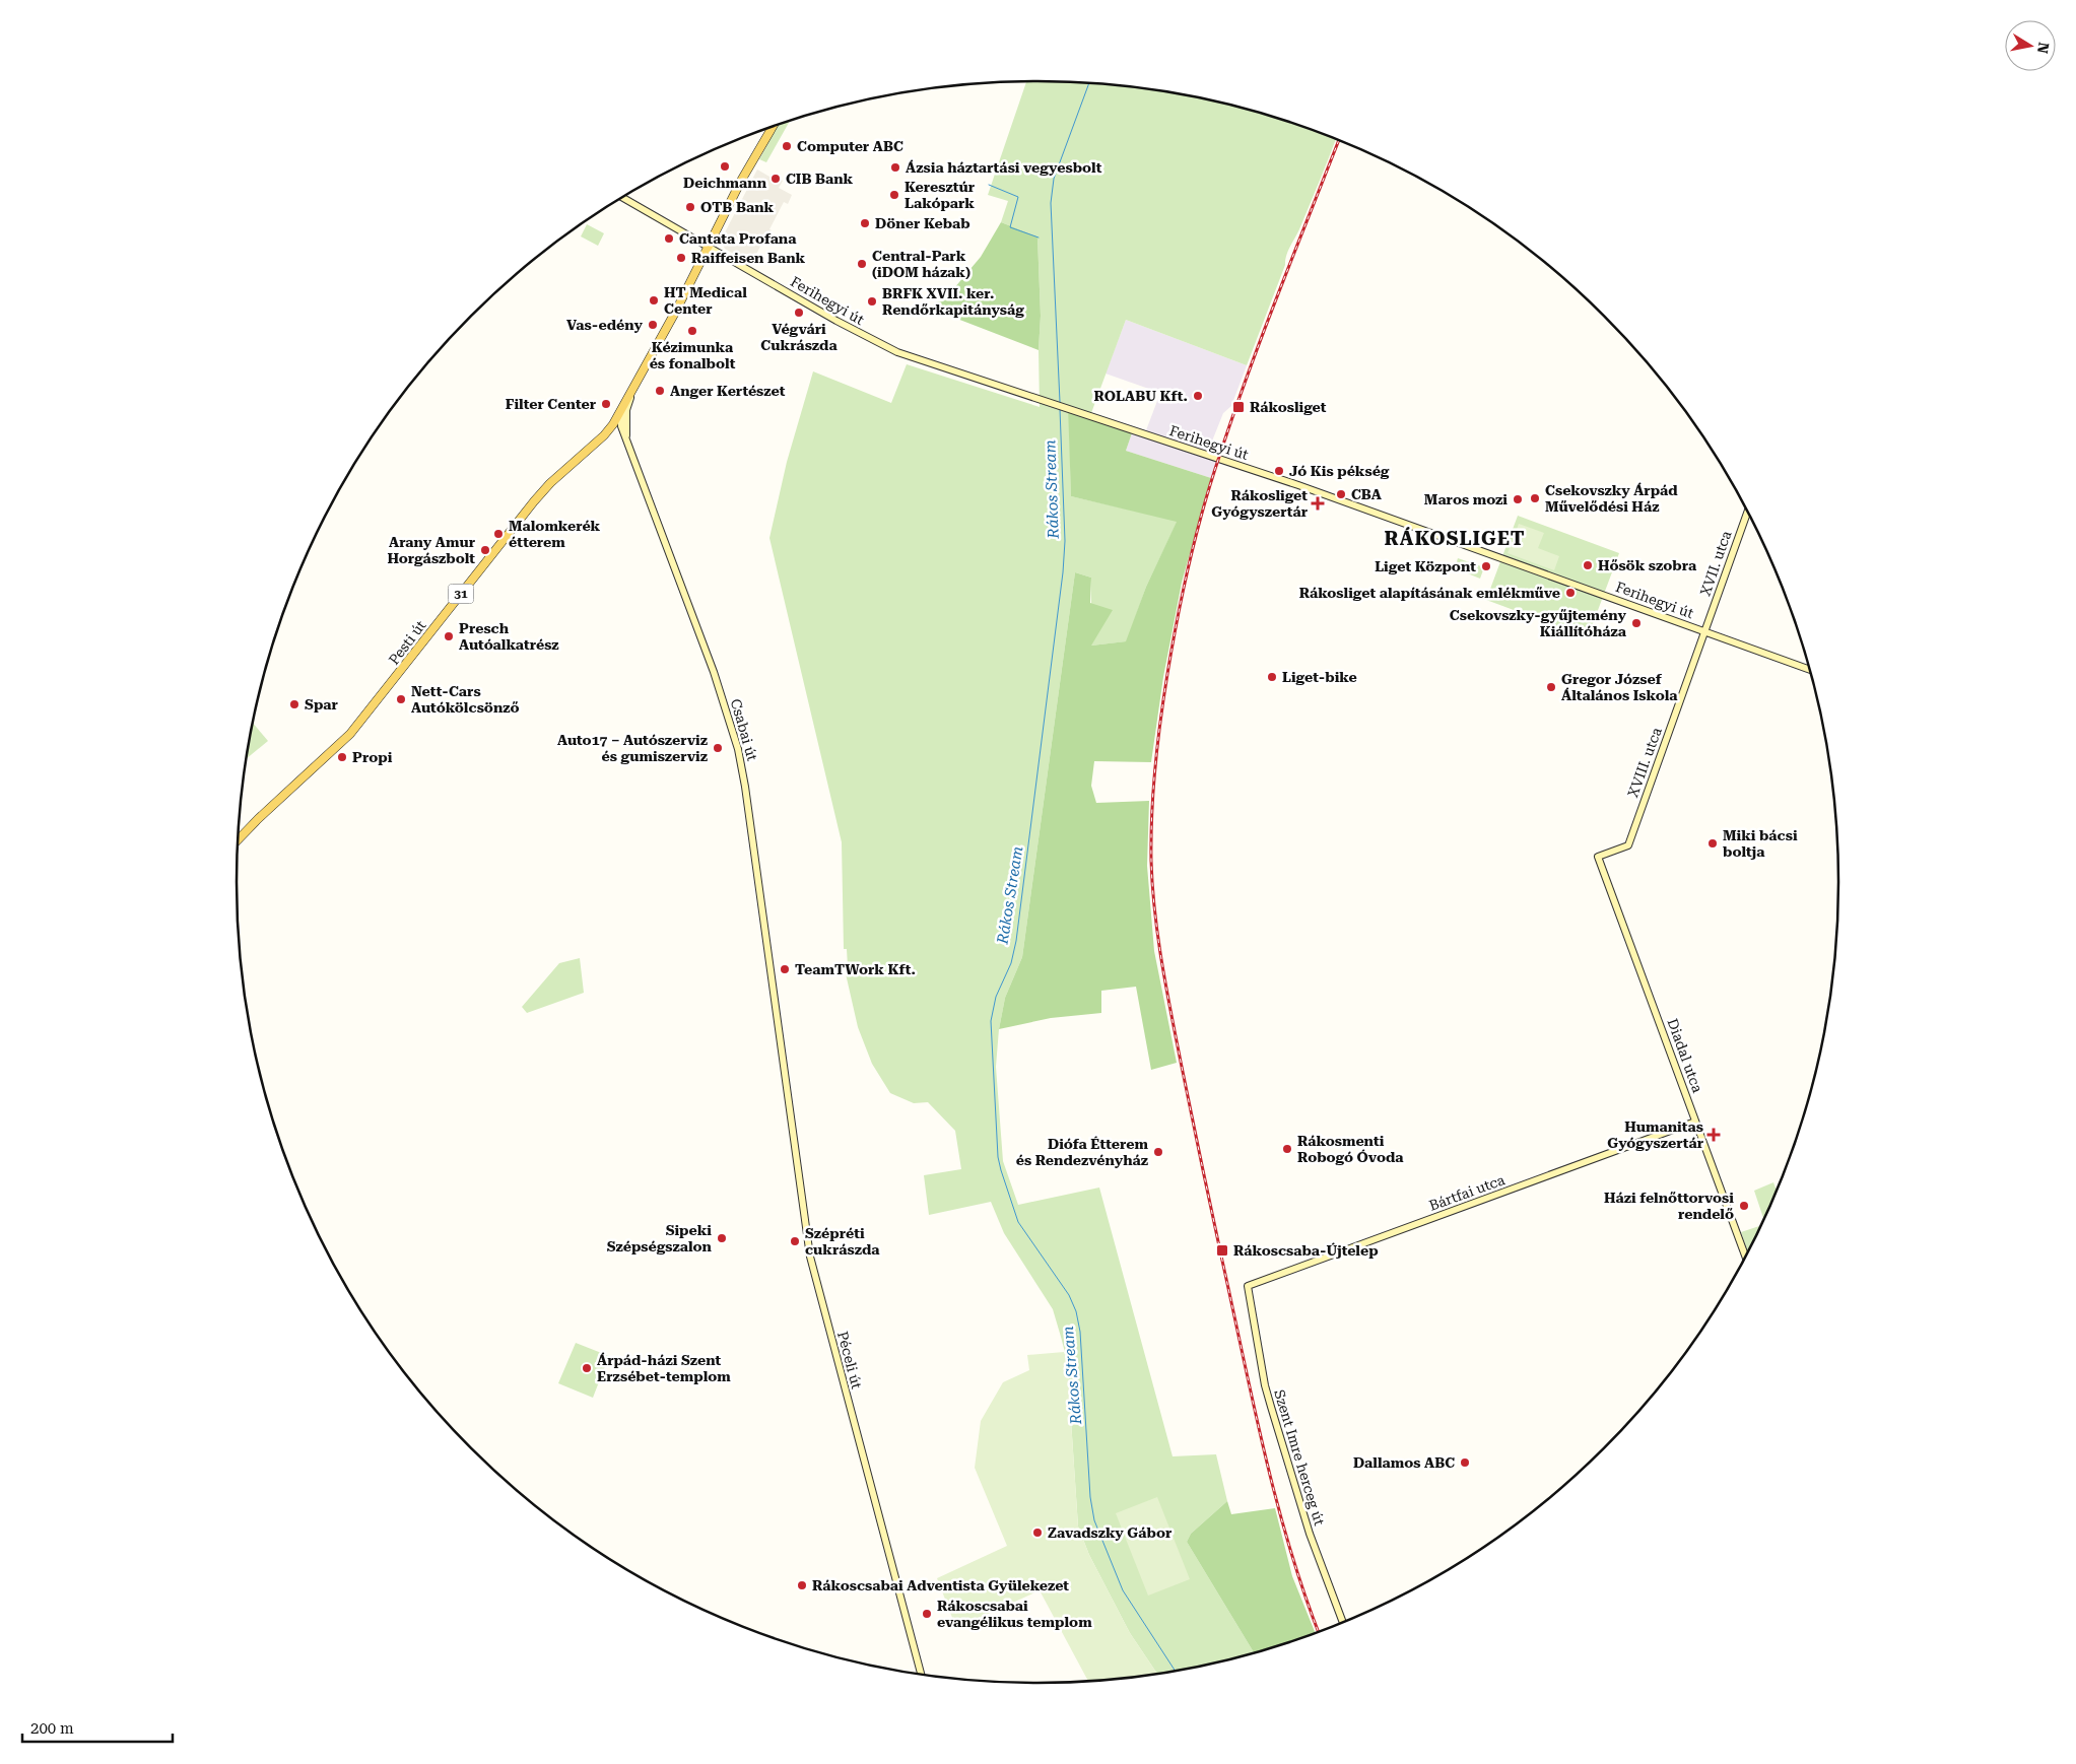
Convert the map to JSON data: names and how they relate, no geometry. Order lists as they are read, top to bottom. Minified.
{"streets":{"main road":["31","Pesti út"],"street":["Ferihegyi út","XVII. utca","Csabai út","XVIII. utca","Diadal utca","Bártfai utca","Péceli út","Szent Imre herceg út"]},"crossings":[["Ferihegyi út","XVII. utca"],["Ferihegyi út","Pesti út"],["Ferihegyi út","XVIII. utca"],["XVII. utca","XVIII. utca"],["Pesti út","Csabai út"],["Csabai út","Péceli út"],["XVIII. utca","Diadal utca"],["Diadal utca","Bártfai utca"],["Bártfai utca","Szent Imre herceg út"]],"districts":["RÁKOSLIGET"],"water":["Rákos Stream"],"places":{"other":["Computer ABC","Deichmann","Ázsia háztartási vegyesbolt","CIB Bank","Keresztúr Lakópark","OTB Bank","Döner Kebab","Cantata Profana","Raiffeisen Bank","Central-Park (iDOM házak)","HT Medical Center","BRFK XVII. ker. Rendőrkapitányság","Végvári Cukrászda","Vas-edény","Kézimunka és fonalbolt","Anger Kertészet","ROLABU Kft.","Filter Center","Jó Kis pékség","CBA","Csekovszky Árpád Művelődési Ház","Maros mozi","Malomkerék étterem","Arany Amur Horgászbolt","Hősök szobra","Liget Központ","Rákosliget alapításának emlékműve","Csekovszky-gyűjtemény Kiállítóháza","Presch Autóalkatrész","Liget-bike","Gregor József Általános Iskola","Nett-Cars Autókölcsönző","Spar","Auto17 – Autószerviz és gumiszerviz","Propi","Miki bácsi boltja","TeamTWork Kft.","Rákosmenti Robogó Óvoda","Diófa Étterem és Rendezvényház","Házi felnőttorvosi rendelő","Sipeki Szépségszalon","Szépréti cukrászda","Árpád-házi Szent Erzsébet-templom","Dallamos ABC","Zavadszky Gábor","Rákoscsabai Adventista Gyülekezet","Rákoscsabai evangélikus templom"],"transit":["Rákosliget","Rákoscsaba-Újtelep"],"health":["Rákosliget Gyógyszertár","Humanitas Gyógyszertár"]},"scale_bar":"200 m","north":"right"}
